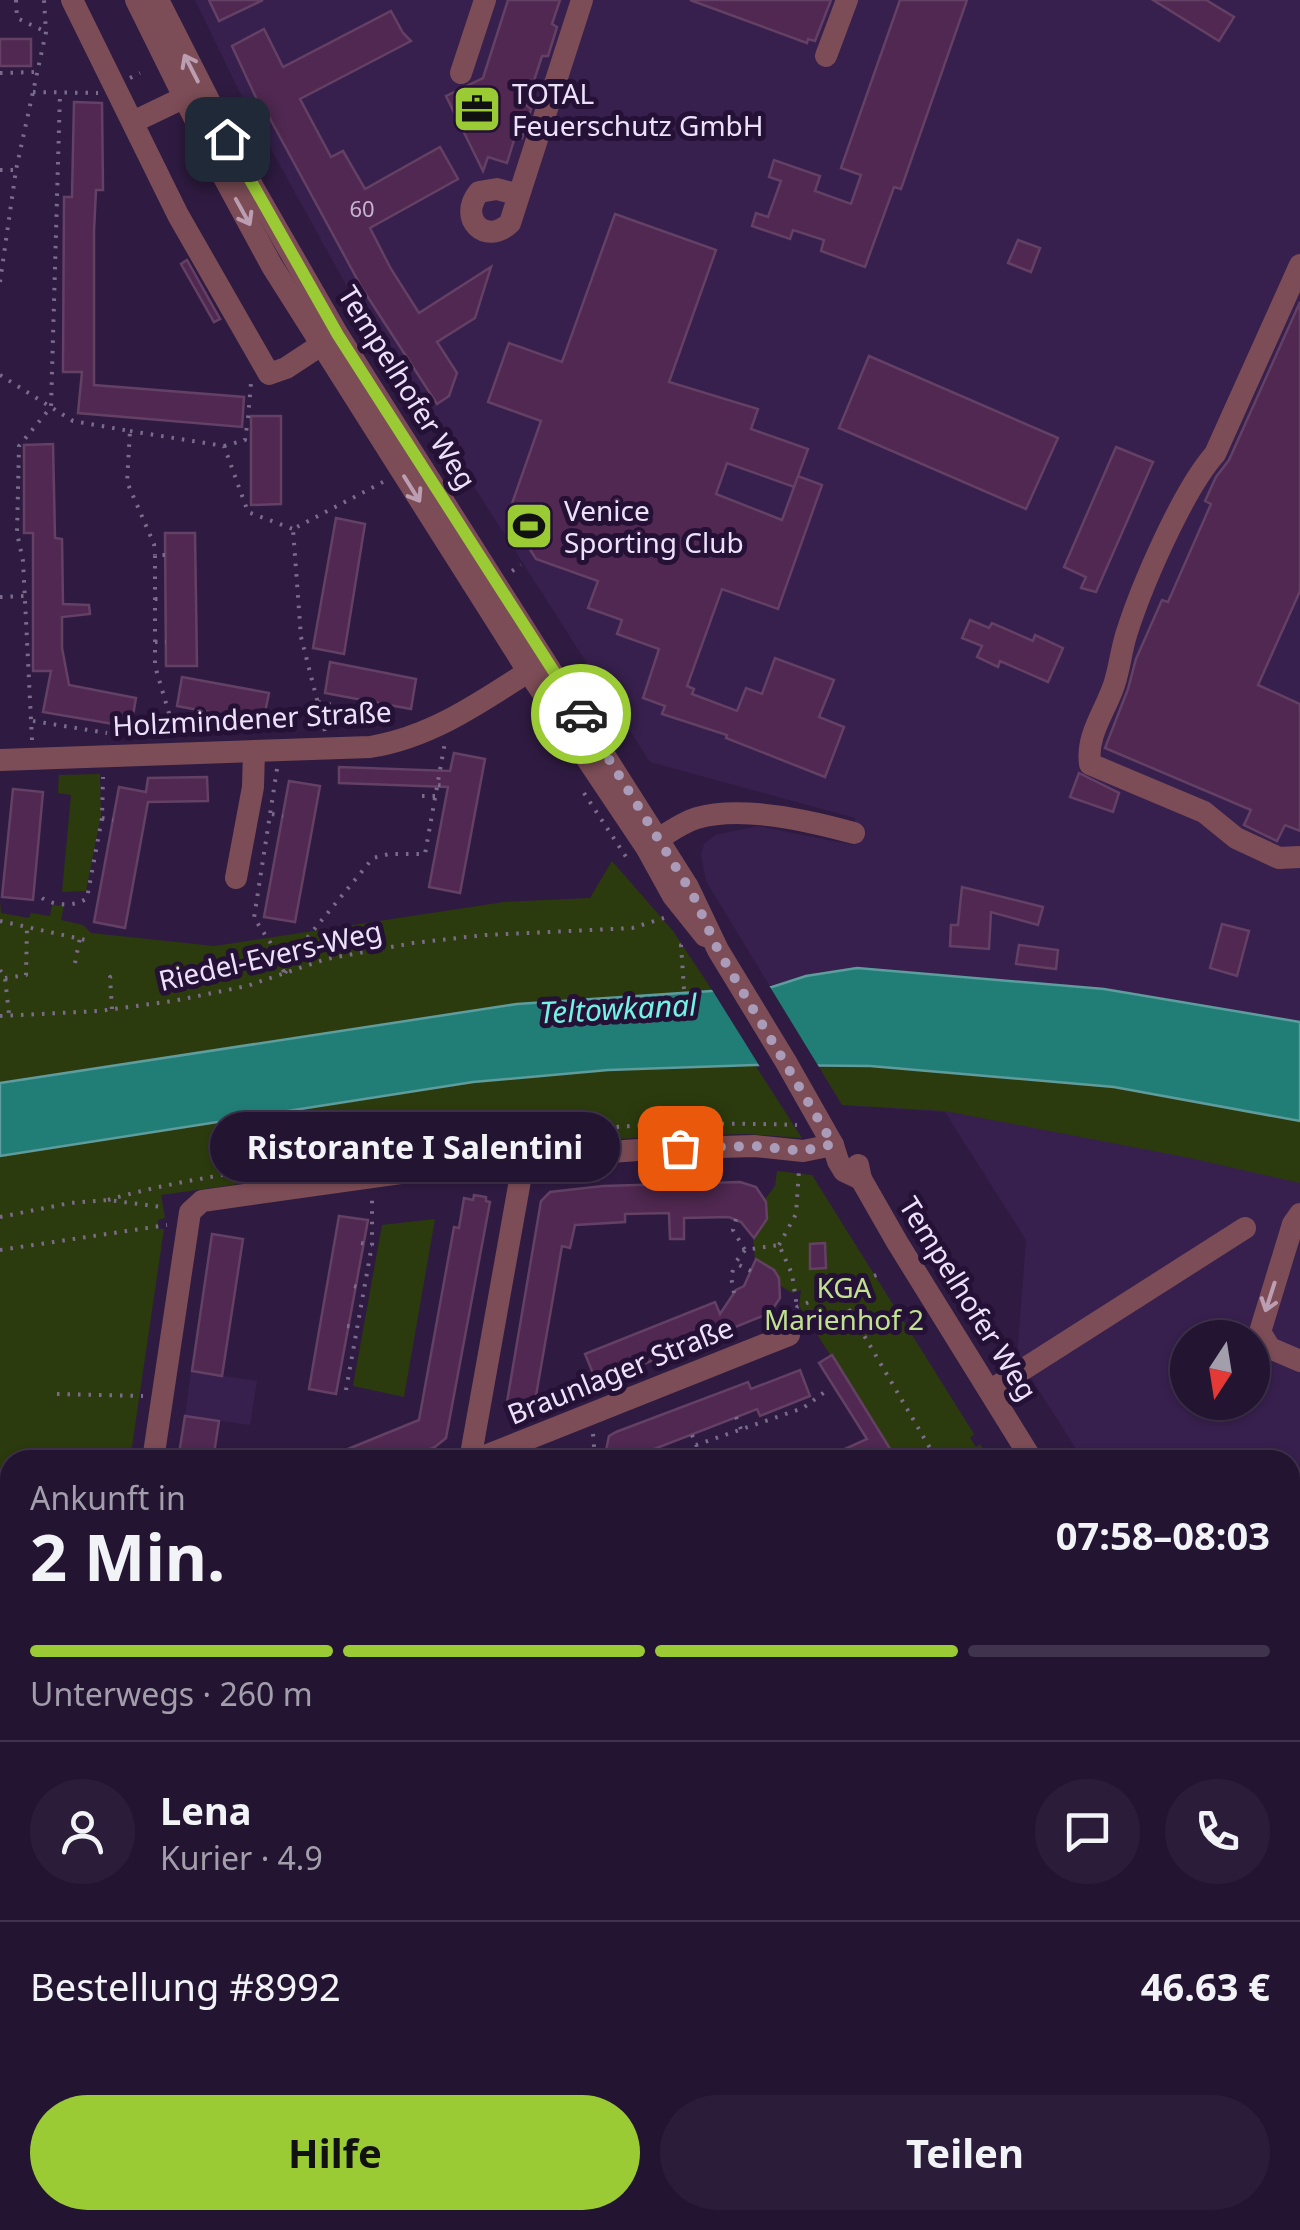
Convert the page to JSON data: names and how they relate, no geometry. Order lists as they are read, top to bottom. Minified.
{"streets":{"street":["Tempelhofer Weg","Holzmindener Straße","Braunlager Straße"],"path":["Riedel-Evers-Weg"]},"crossings":[["Tempelhofer Weg","Holzmindener Straße"]],"water":["Teltowkanal"],"parks":["KGA Marienhof 2"],"places":{"office":["TOTAL Feuerschutz GmbH"],"sports":["Venice Sporting Club"],"other":["Ristorante I Salentini"]},"house_numbers":["60"],"north":"bottom","page":{"bubble":"Ristorante I Salentini","heading":["2 Min.","Ankunft in","07:58–08:03"],"panel":["Lena","Kurier · 4.9","Bestellung #8992","46.63 €"],"bar":"Unterwegs · 260 m","buttons":["Hilfe","Teilen"]}}
